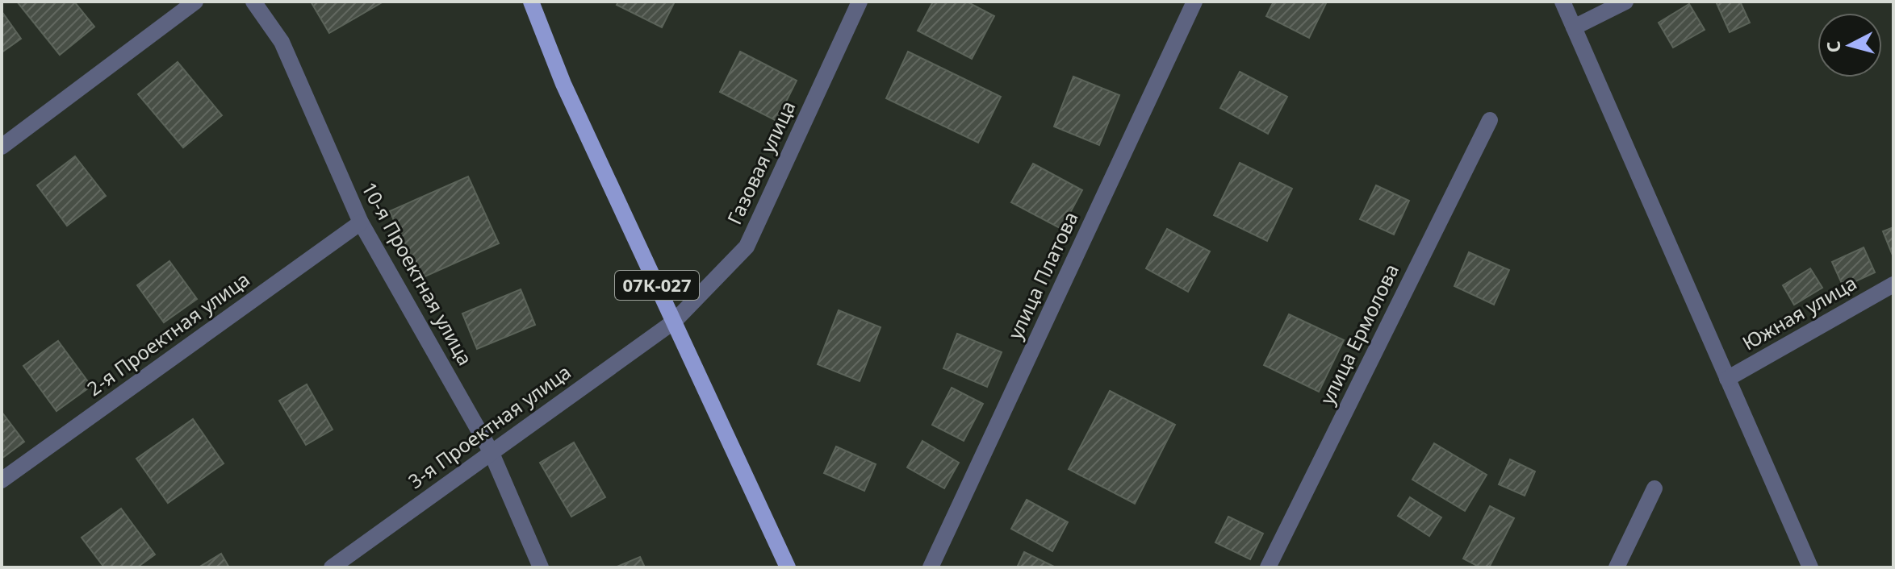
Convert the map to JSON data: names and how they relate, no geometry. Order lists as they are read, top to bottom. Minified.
{"streets":{"main road":["07К-027"],"street":["Газовая улица","10-я Проектная улица","улица Платова","Южная улица","2-я Проектная улица","улица Ермолова","3-я Проектная улица"]},"crossings":[["Газовая улица","07К-027"],["Газовая улица","3-я Проектная улица"],["10-я Проектная улица","2-я Проектная улица"],["10-я Проектная улица","3-я Проектная улица"],["07К-027","3-я Проектная улица"]],"north":"left"}
